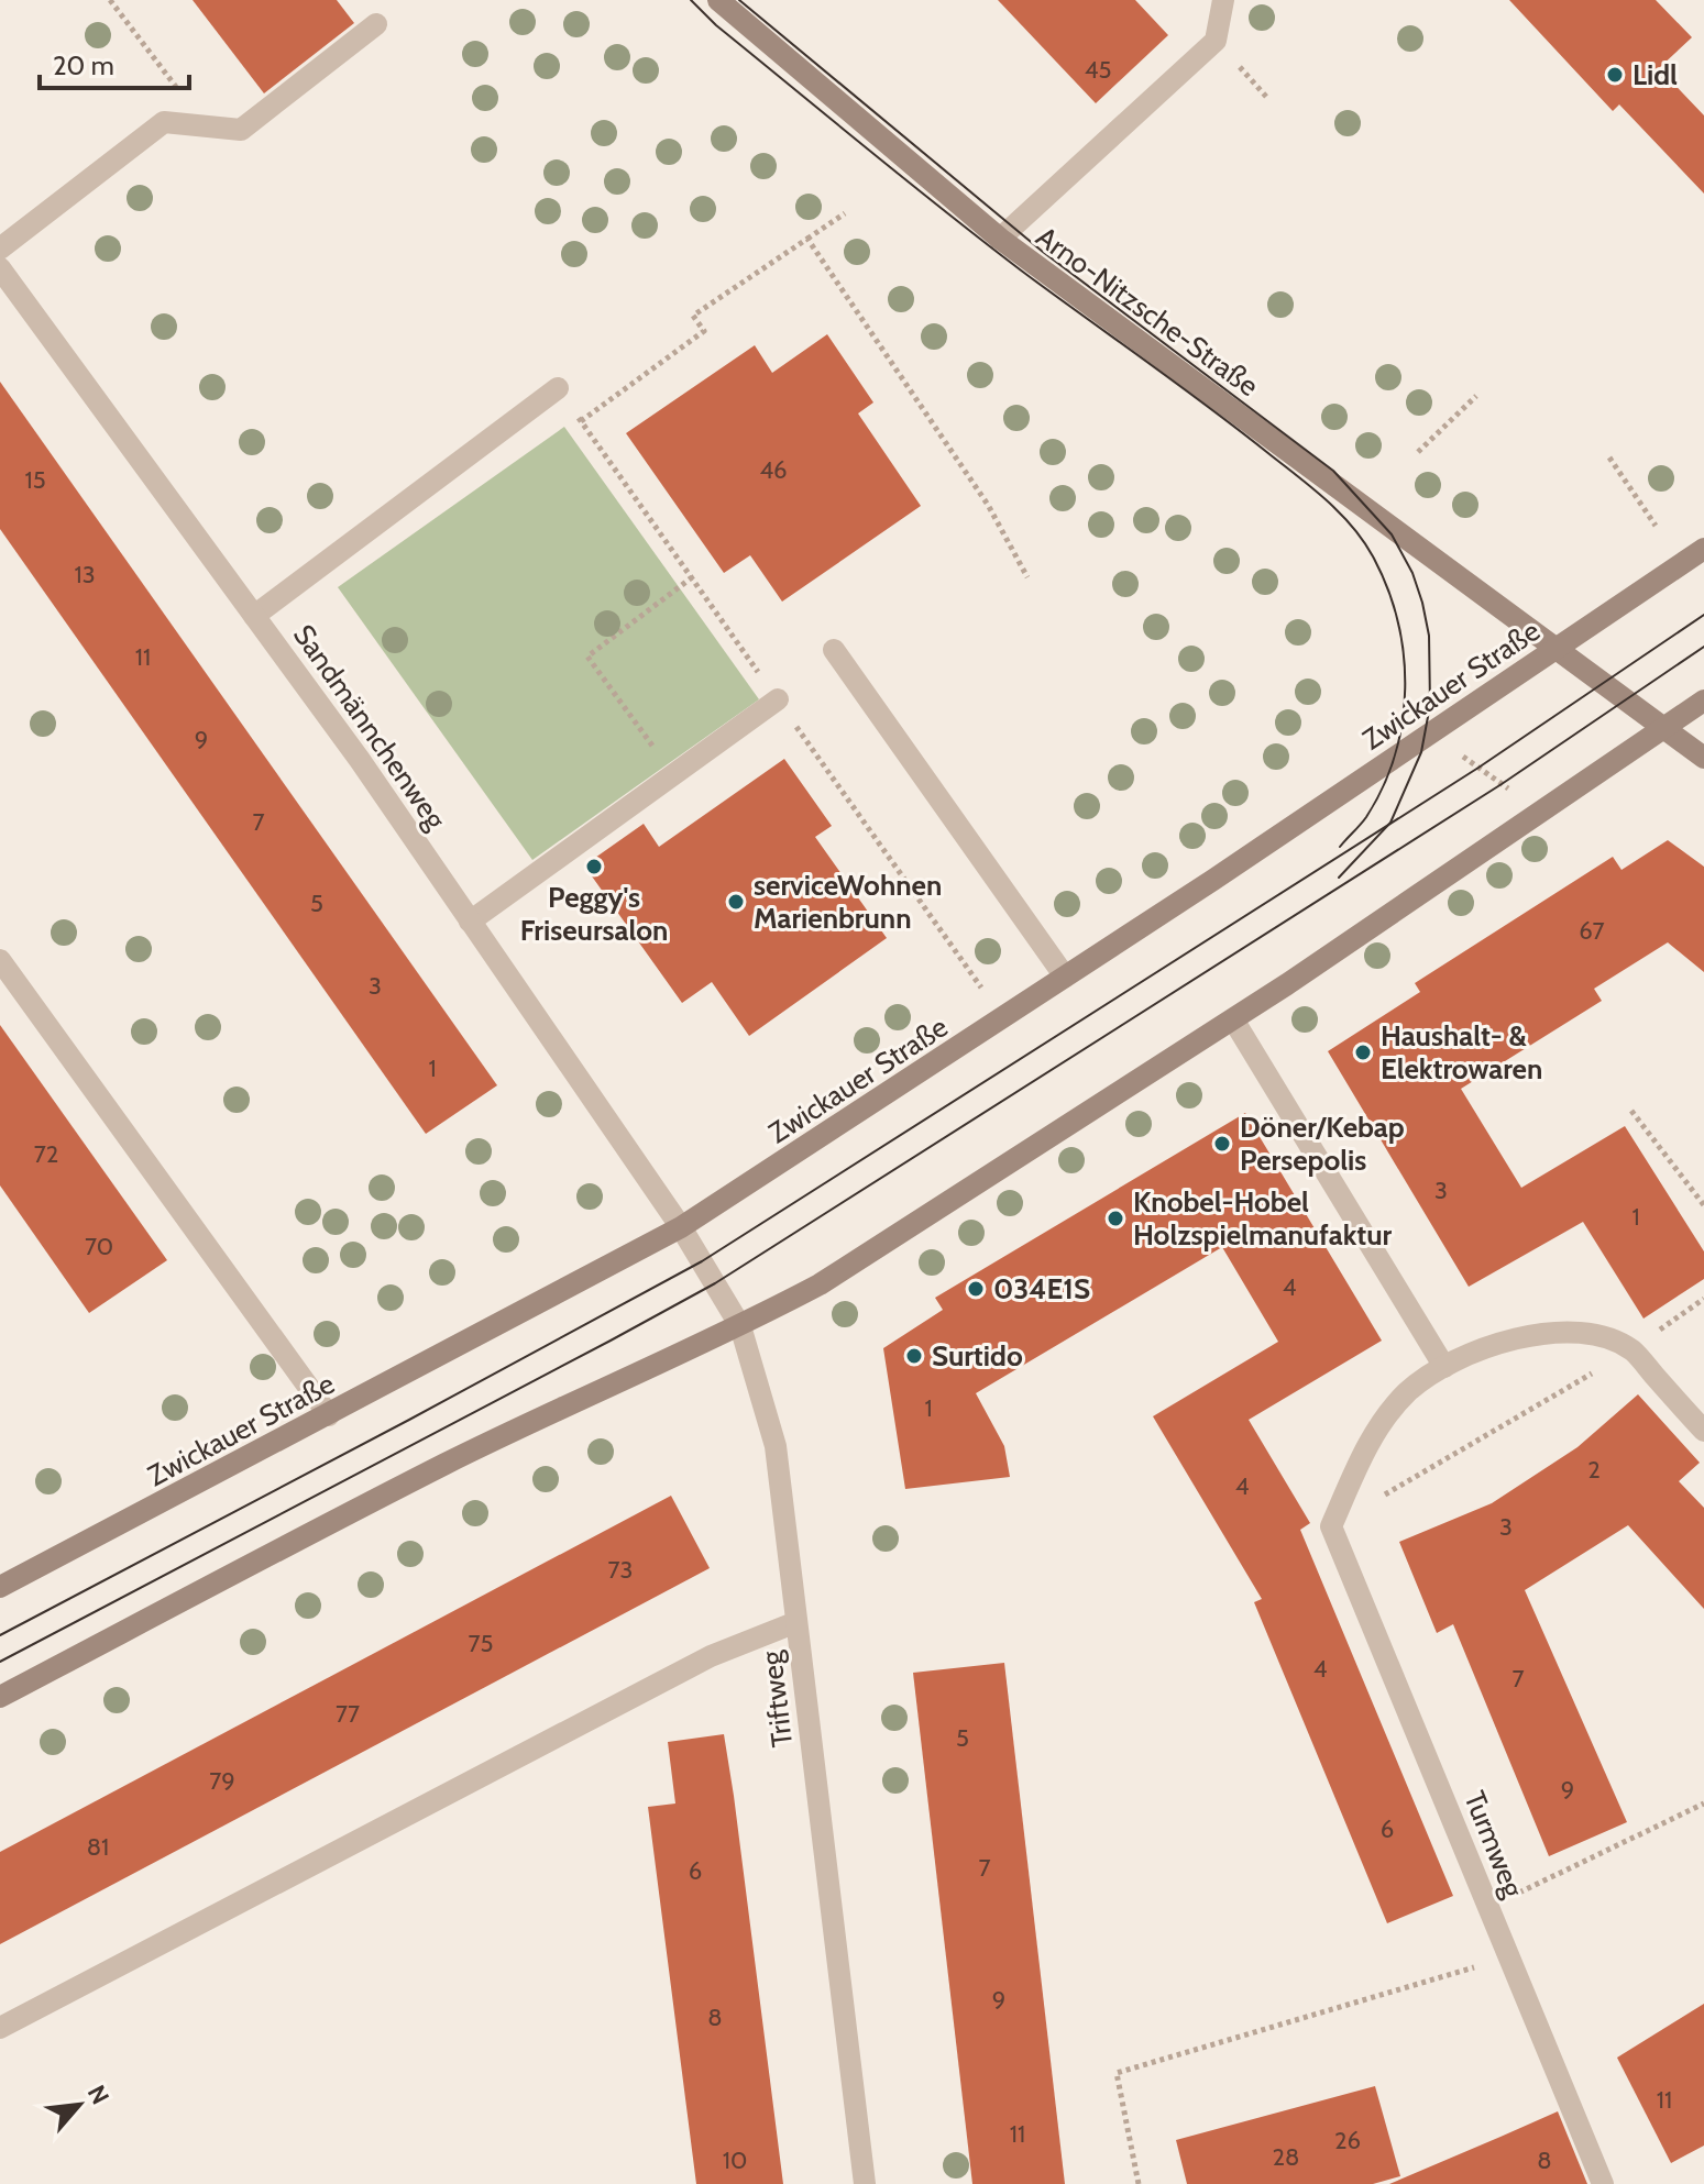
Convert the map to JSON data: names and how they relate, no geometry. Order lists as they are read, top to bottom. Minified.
{"streets":{"main road":["Arno-Nitzsche-Straße","Zwickauer Straße"],"street":["Sandmännchenweg","Triftweg","Turmweg"]},"crossings":[["Arno-Nitzsche-Straße","Zwickauer Straße"],["Zwickauer Straße","Sandmännchenweg"],["Zwickauer Straße","Triftweg"],["Sandmännchenweg","Triftweg"]],"places":["Lidl","Peggy's Friseursalon","serviceWohnen Marienbrunn","Haushalt- & Elektrowaren","Döner/Kebap Persepolis","Knobel-Hobel Holzspielmanufaktur","034E1S","Surtido"],"house_numbers":["45","46","15","13","11","9","7","5","67","3","1","72","3","1","70","4","1","2","4","3","73","75","4","7","77","5","79","9","6","81","7","6","9","8","11","11","26","28","10","8"],"scale_bar":"20 m","north":"top right"}
